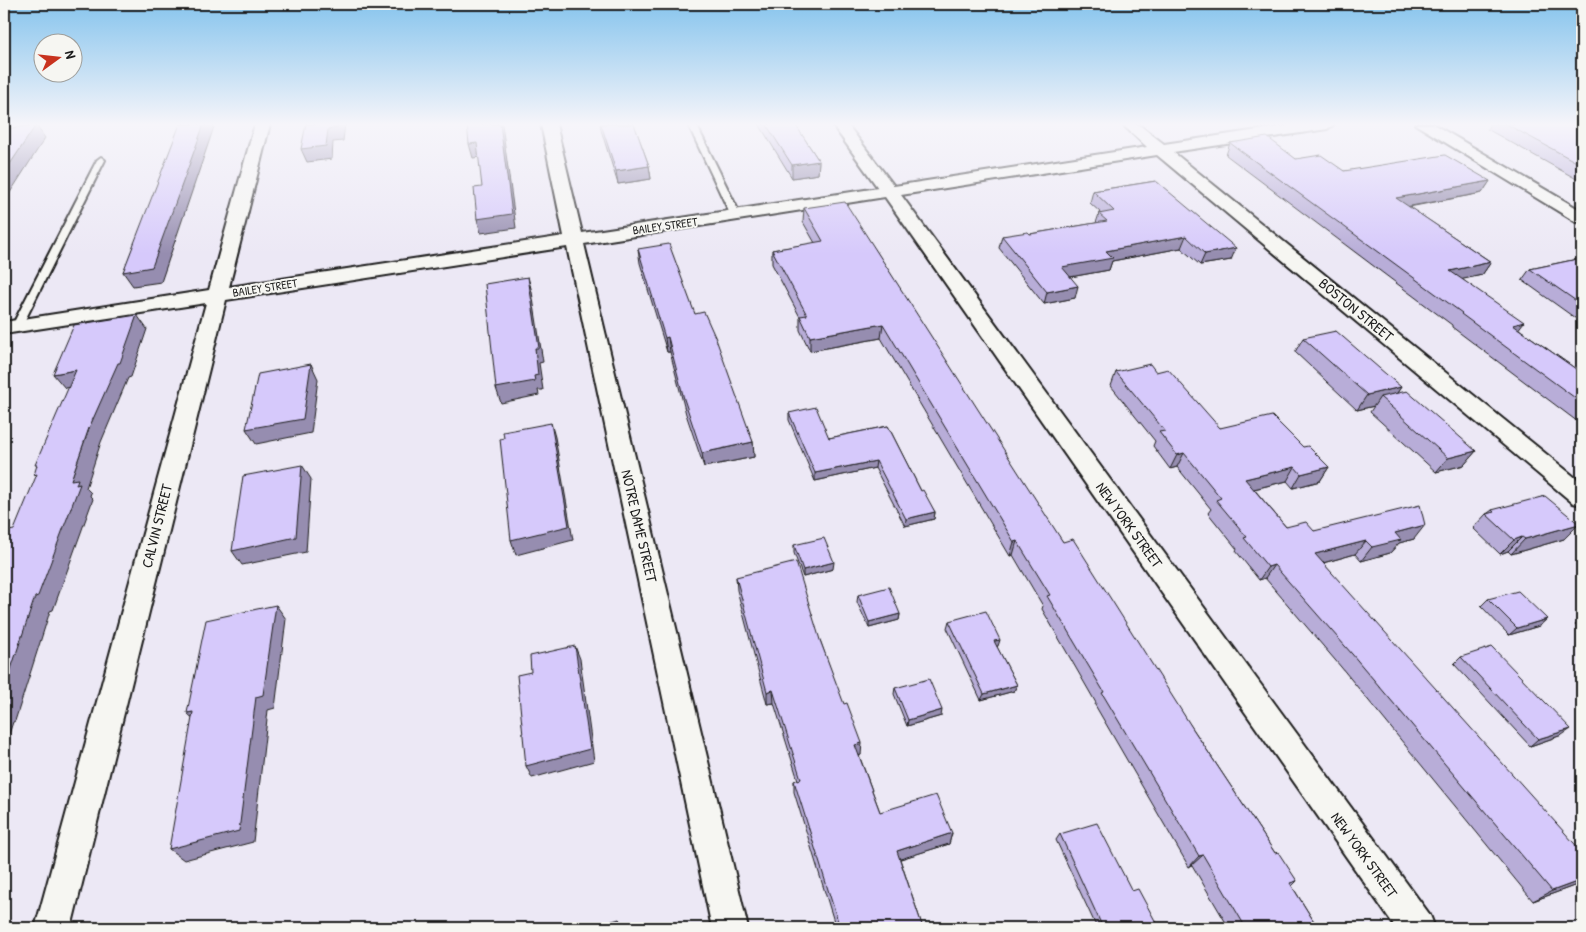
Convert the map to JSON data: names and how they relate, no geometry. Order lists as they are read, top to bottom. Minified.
{"streets":{"street":["BAILEY STREET","BOSTON STREET","NEW YORK STREET","CALVIN STREET","NOTRE DAME STREET"]},"crossings":[["BAILEY STREET","NEW YORK STREET"],["BAILEY STREET","CALVIN STREET"],["BAILEY STREET","NOTRE DAME STREET"]],"north":"right"}
